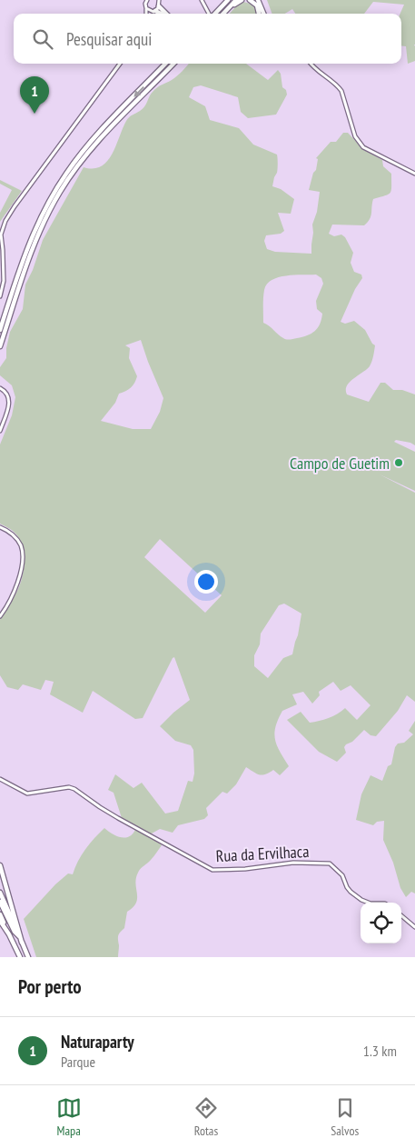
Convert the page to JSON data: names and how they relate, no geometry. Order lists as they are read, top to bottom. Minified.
{"streets":{"street":["Rua da Ervilhaca"]},"places":["Campo de Guetim"],"page":{"search":"Pesquisar aqui","pins":"1","heading":"Por perto","list":[{"mark":"1","name":"Naturaparty","note":"Parque","value":"1.3 km"}],"nav":["Mapa","Rotas","Salvos"]}}
